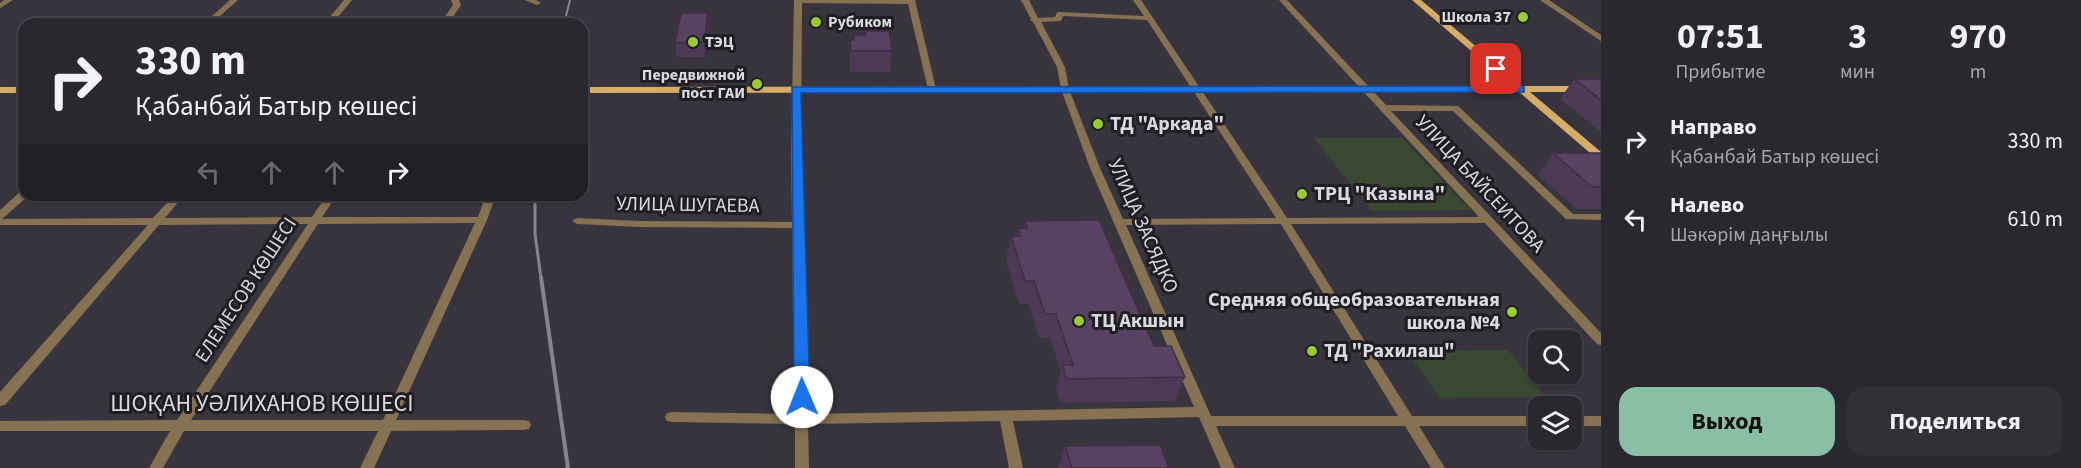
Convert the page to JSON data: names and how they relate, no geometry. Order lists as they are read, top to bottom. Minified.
{"streets":{"street":["УЛИЦА БАЙСЕИТОВА","УЛИЦА ШУГАЕВА","УЛИЦА ЗАСЯДКО","ЕЛЕМЕСОВ КӨШЕСІ","ШОҚАН УӘЛИХАНОВ КӨШЕСІ"]},"crossings":[["ЕЛЕМЕСОВ КӨШЕСІ","ШОҚАН УӘЛИХАНОВ КӨШЕСІ"]],"places":["Школа 37","Рубиком","ТЭЦ","Передвижной пост ГАИ","ТД \"Аркада\"","ТРЦ \"Казына\"","Средняя общеобразовательная школа №4","ТЦ Акшын","ТД \"Рахилаш\""],"page":{"eta":["07:51","Прибытие","3","мин","970","m"],"turn":["330 m","Қабанбай Батыр көшесі"],"list":[{"name":"Направо","note":"Қабанбай Батыр көшесі","value":"330 m"},{"name":"Налево","note":"Шәкәрім даңғылы","value":"610 m"}],"buttons":["Выход","Поделиться"]}}
